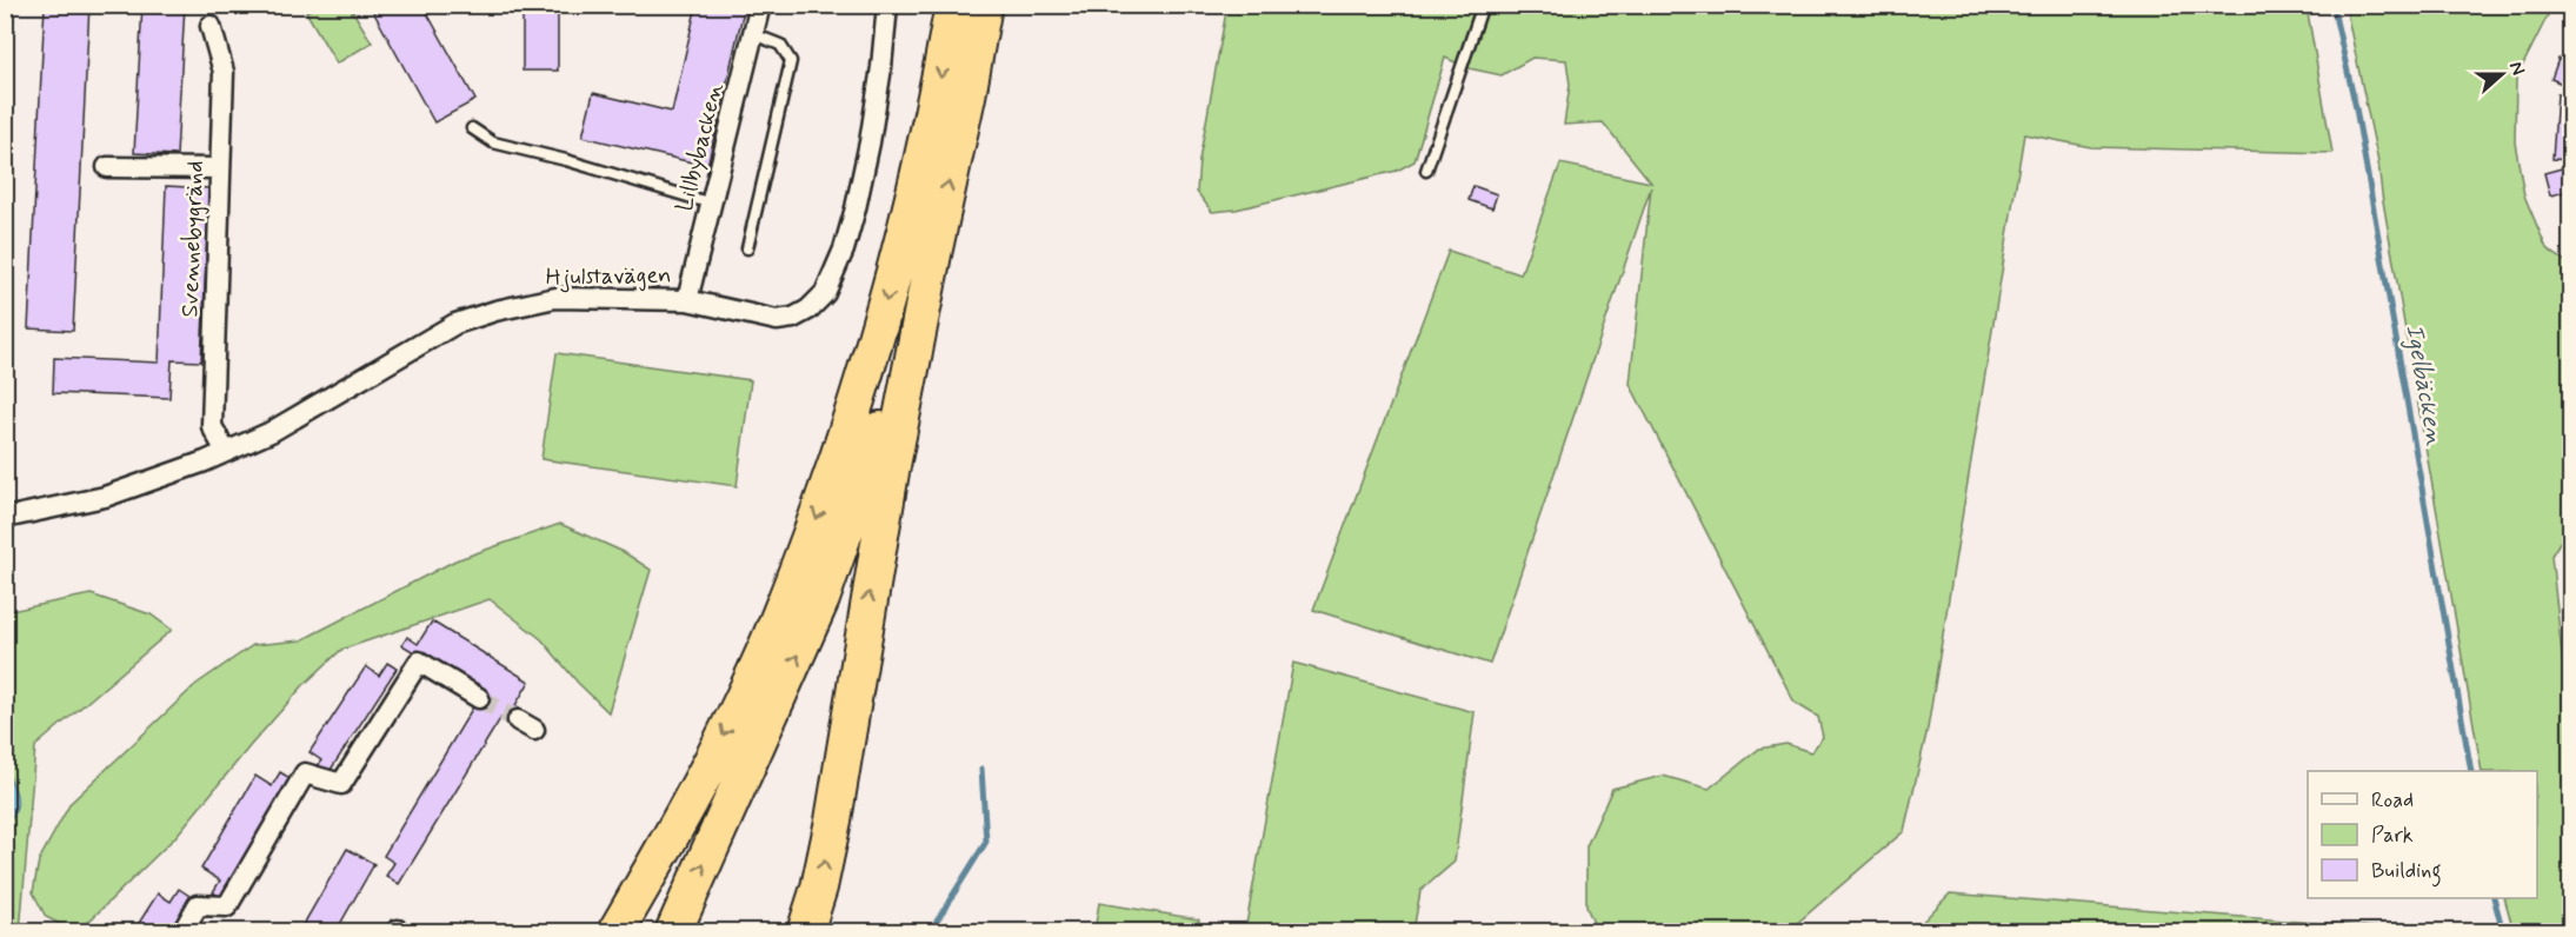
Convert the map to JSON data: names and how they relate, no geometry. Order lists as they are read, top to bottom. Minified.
{"streets":{"street":["Lillbybacken","Svennebygränd","Hjulstavägen"]},"crossings":[["Lillbybacken","Hjulstavägen"],["Svennebygränd","Hjulstavägen"]],"water":["Igelbäcken"],"legend":["Road","Park","Building"],"north":"right"}
